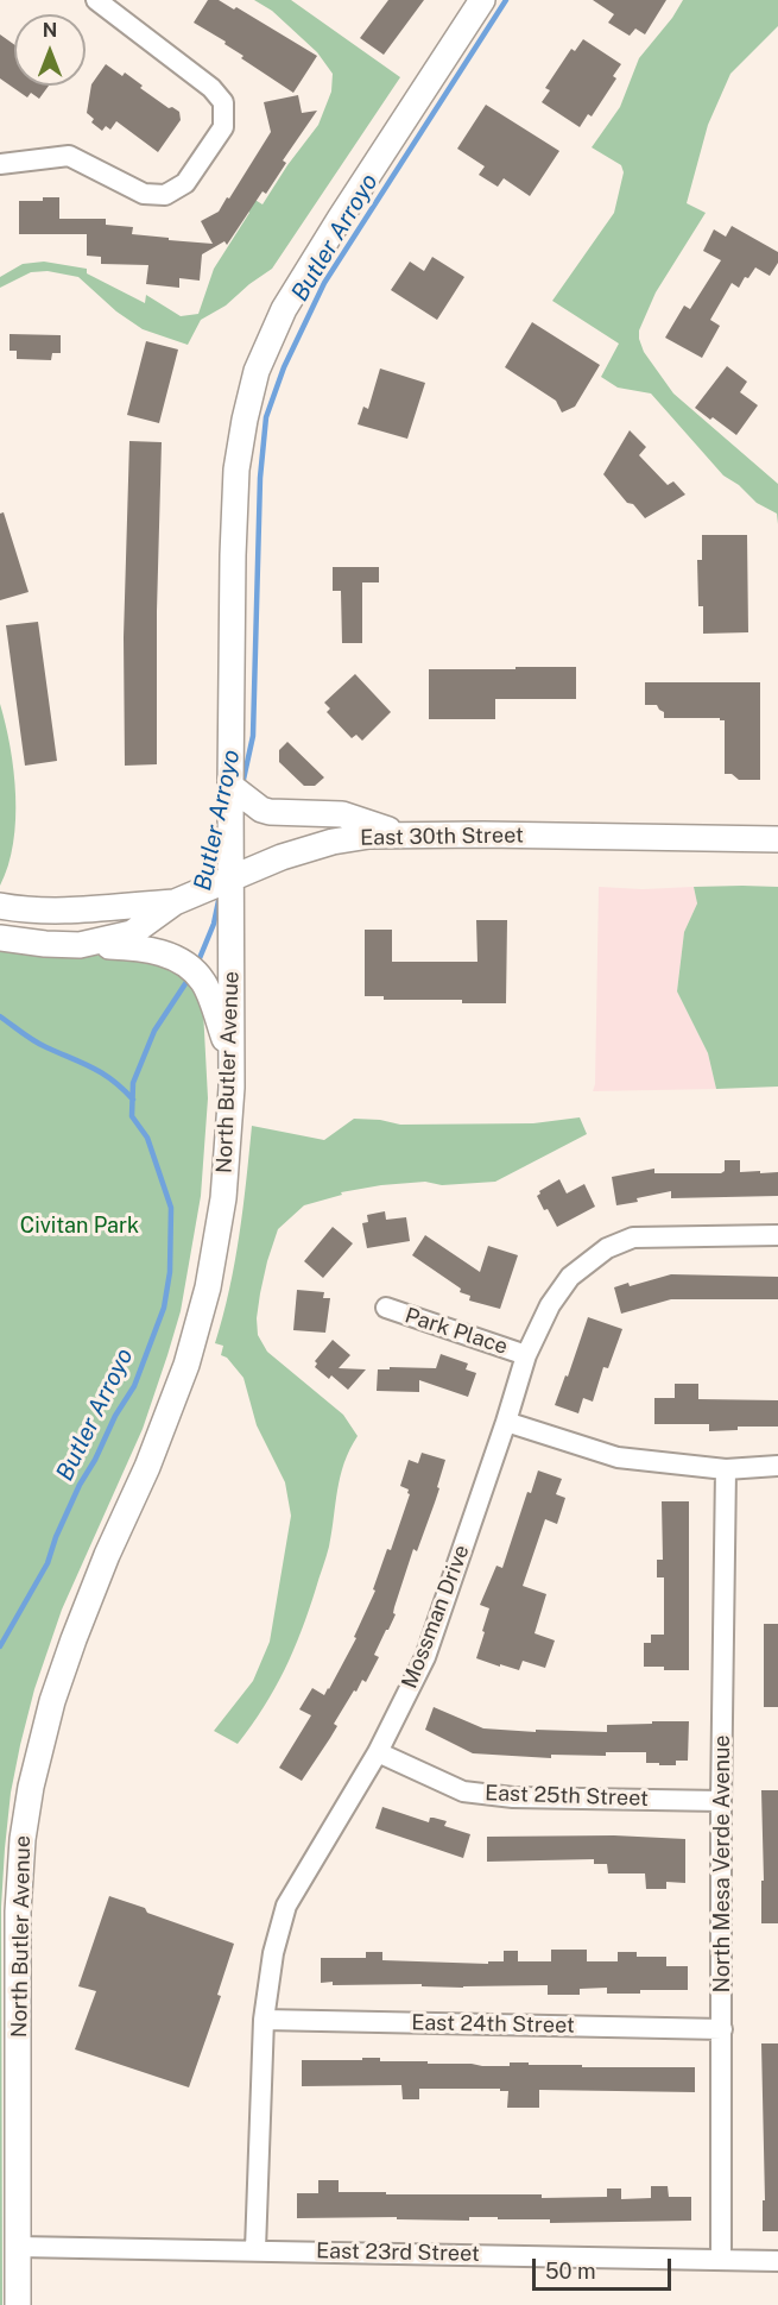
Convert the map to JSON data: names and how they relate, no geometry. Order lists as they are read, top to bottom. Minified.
{"streets":{"main road":["East 30th Street","North Butler Avenue"],"street":["Park Place","Mossman Drive","East 25th Street","North Mesa Verde Avenue","East 24th Street","East 23rd Street"]},"crossings":[["East 30th Street","North Butler Avenue"],["North Butler Avenue","East 23rd Street"],["Park Place","Mossman Drive"],["Mossman Drive","East 25th Street"],["Mossman Drive","East 24th Street"],["Mossman Drive","East 23rd Street"],["East 25th Street","North Mesa Verde Avenue"],["North Mesa Verde Avenue","East 24th Street"],["North Mesa Verde Avenue","East 23rd Street"]],"water":["Butler Arroyo"],"parks":["Civitan Park"],"scale_bar":"50 m","north":"top"}
